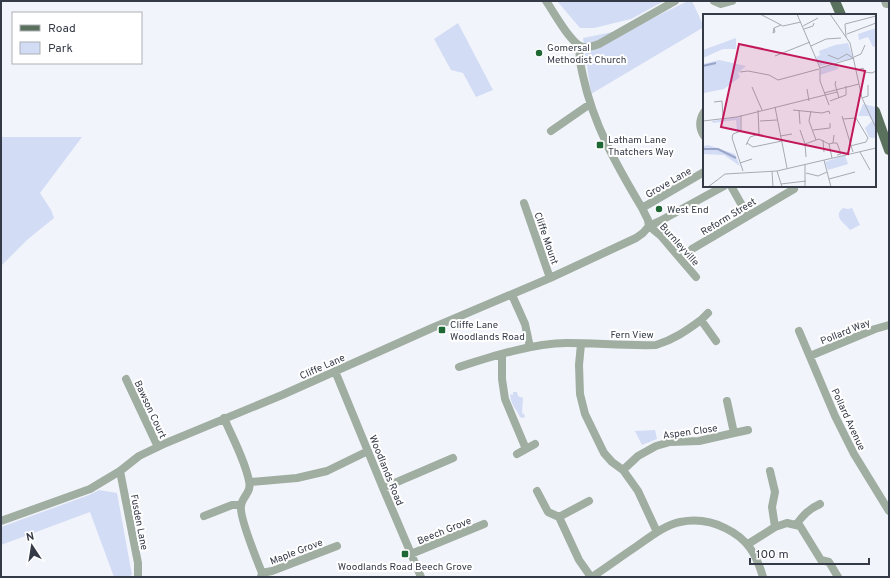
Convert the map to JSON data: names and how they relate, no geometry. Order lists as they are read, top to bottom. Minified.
{"streets":{"street":["Grove Lane","Reform Street","Cliffe Mount","Burnleyville","Pollard Way","Fern View","Cliffe Lane","Bawson Court","Pollard Avenue","Aspen Close","Woodlands Road","Fusden Lane","Beech Grove","Maple Grove"]},"crossings":[["Cliffe Mount","Cliffe Lane"],["Burnleyville","Cliffe Lane"],["Pollard Way","Pollard Avenue"],["Cliffe Lane","Bawson Court"],["Cliffe Lane","Woodlands Road"],["Cliffe Lane","Fusden Lane"],["Woodlands Road","Beech Grove"]],"places":{"other":["Gomersal Methodist Church","West End"],"transit":["Latham Lane Thatchers Way","Cliffe Lane Woodlands Road","Woodlands Road Beech Grove"]},"legend":["Road","Park"],"scale_bar":"100 m","north":"top"}
